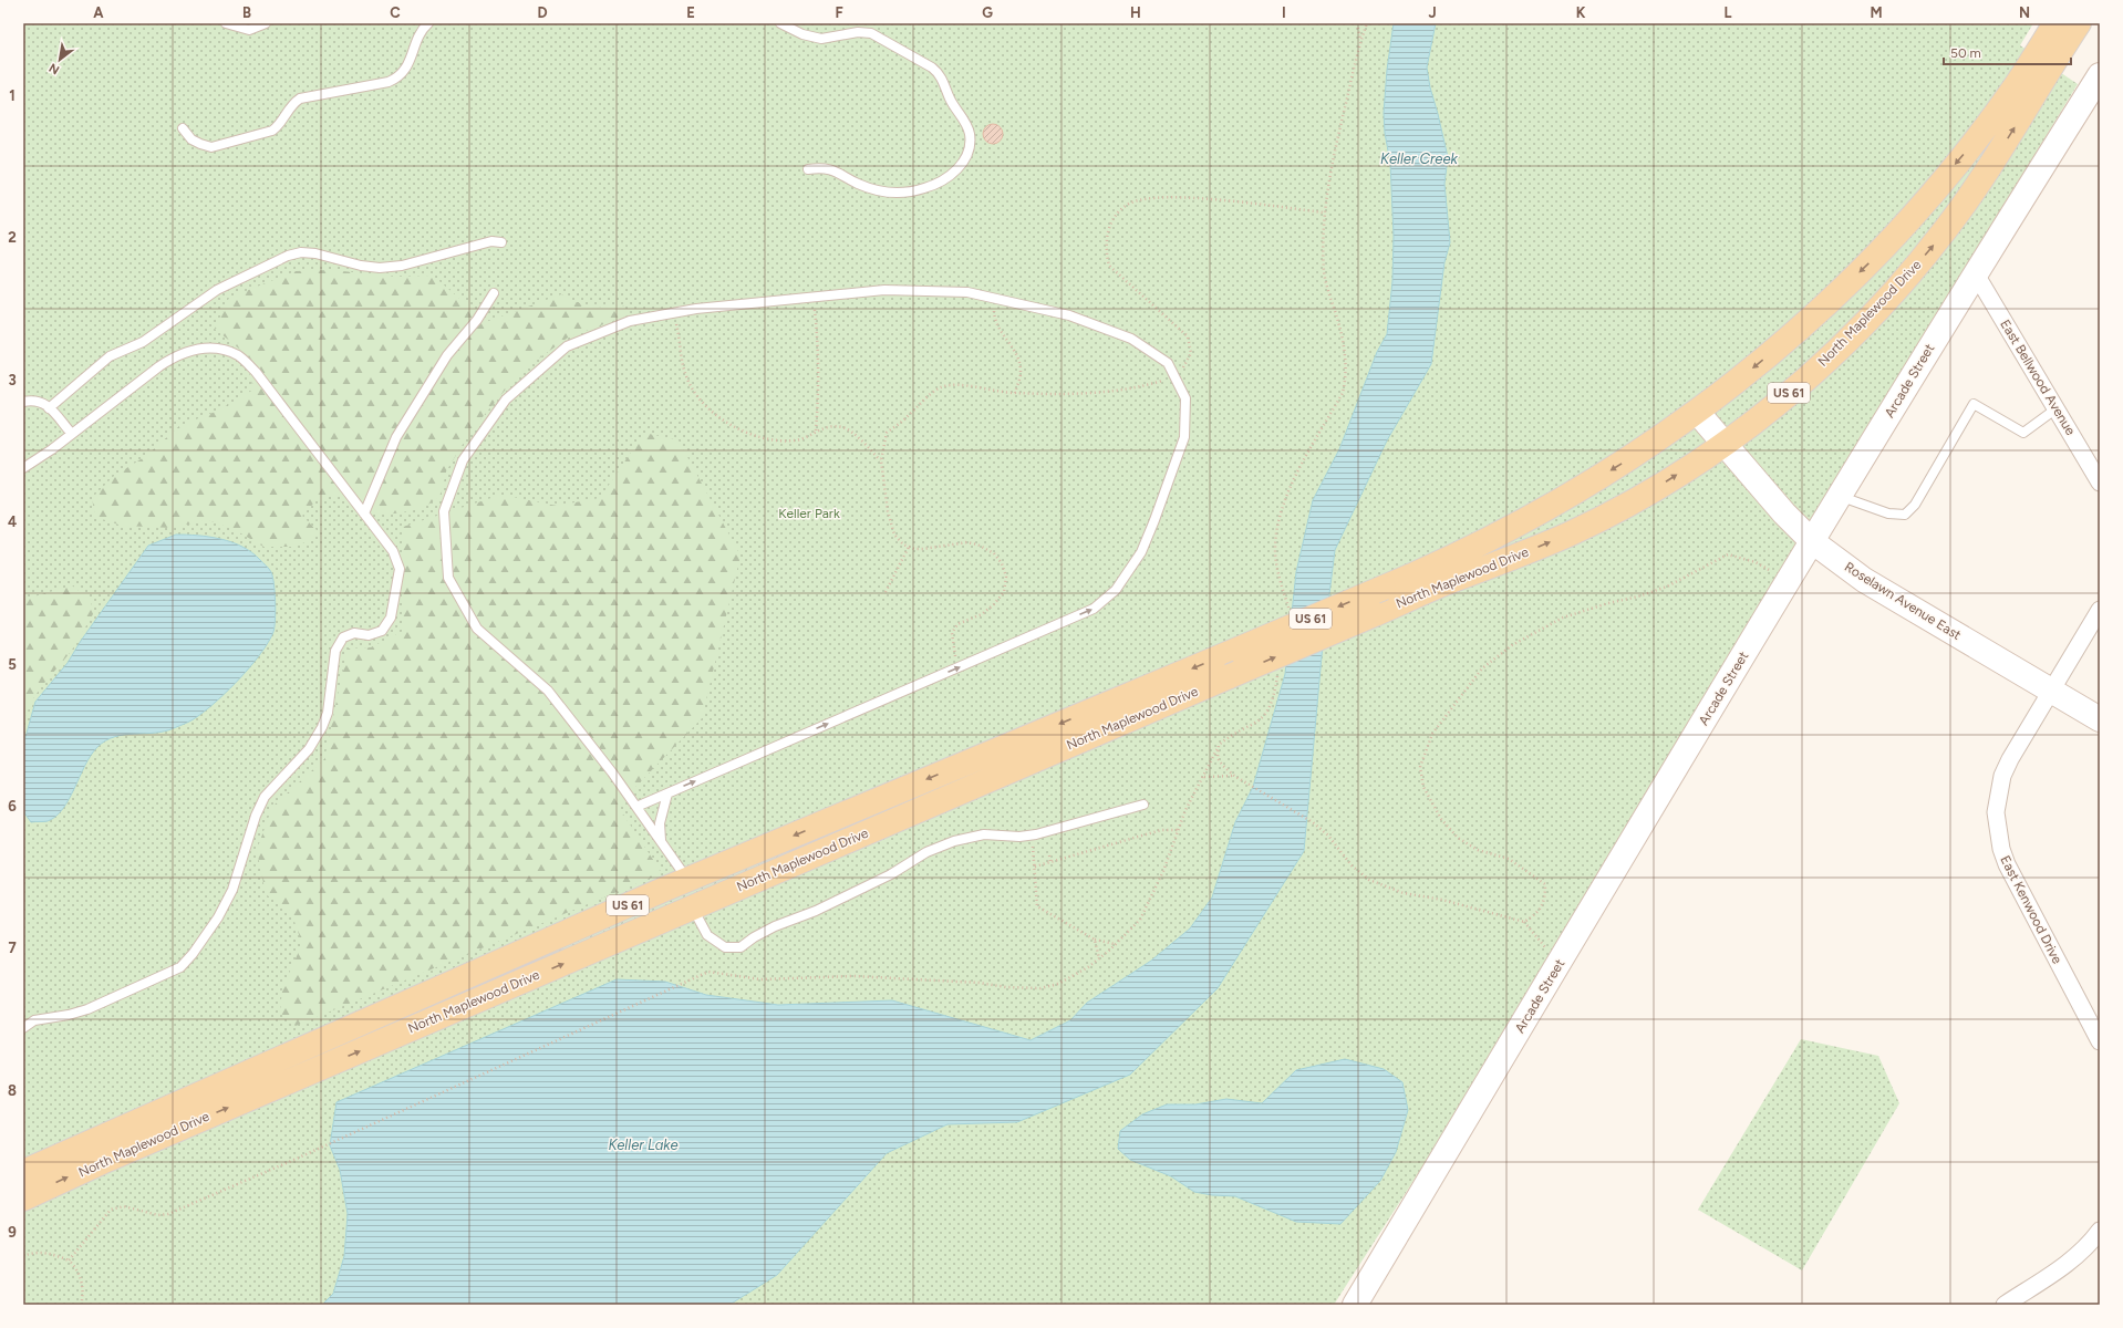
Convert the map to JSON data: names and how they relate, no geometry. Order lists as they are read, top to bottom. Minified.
{"streets":{"main road":["North Maplewood Drive","US 61"],"street":["East Bellwood Avenue","Arcade Street","Roselawn Avenue East","East Kenwood Drive"]},"crossings":[["North Maplewood Drive","Roselawn Avenue East"],["East Bellwood Avenue","Arcade Street"],["Arcade Street","Roselawn Avenue East"],["Roselawn Avenue East","East Kenwood Drive"]],"water":["Keller Creek","Keller Lake"],"parks":["Keller Park"],"scale_bar":"50 m","north":"bottom left","grid":{"columns":["A","B","C","D","E","F","G","H","I","J","K","L","M","N"],"rows":["1","2","3","4","5","6","7","8","9"]}}
